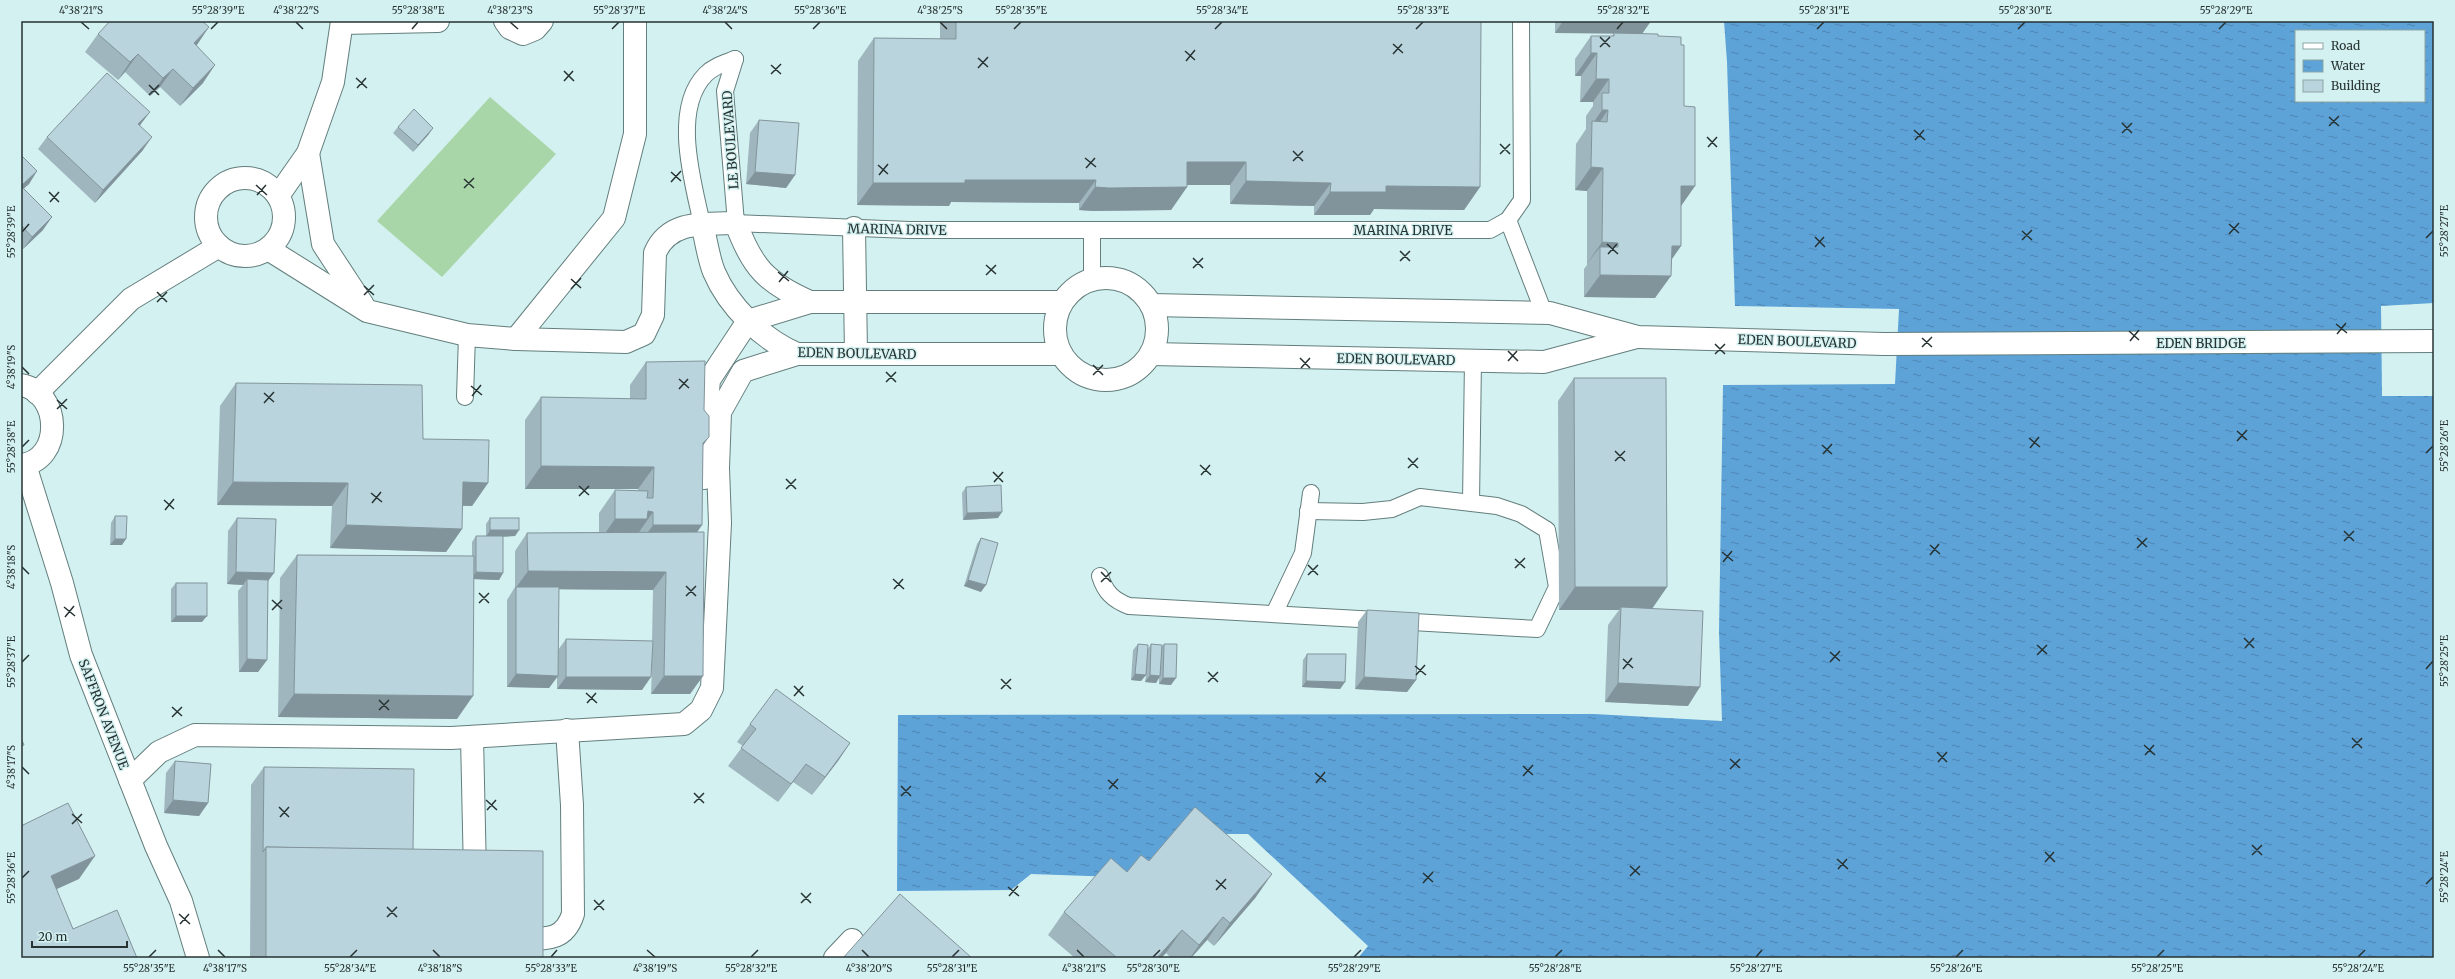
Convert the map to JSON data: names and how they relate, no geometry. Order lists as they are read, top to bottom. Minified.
{"streets":{"street":["MARINA DRIVE","EDEN BOULEVARD","EDEN BRIDGE","SAFFRON AVENUE"],"lane":["LE BOULEVARD"]},"crossings":[["LE BOULEVARD","MARINA DRIVE"],["LE BOULEVARD","EDEN BOULEVARD"],["MARINA DRIVE","EDEN BOULEVARD"],["EDEN BOULEVARD","EDEN BRIDGE"]],"legend":["Road","Water","Building"],"scale_bar":"20 m","coordinates":["4°38'21\"S","55°28'39\"E","4°38'22\"S","55°28'38\"E","4°38'23\"S","55°28'37\"E","4°38'24\"S","55°28'36\"E","4°38'25\"S","55°28'35\"E","55°28'34\"E","55°28'33\"E","55°28'32\"E","55°28'31\"E","55°28'30\"E","55°28'29\"E","55°28'27\"E","4°38'19\"S","55°28'26\"E","4°38'18\"S","55°28'25\"E","4°38'17\"S","55°28'24\"E","4°38'20\"S","55°28'28\"E"]}
